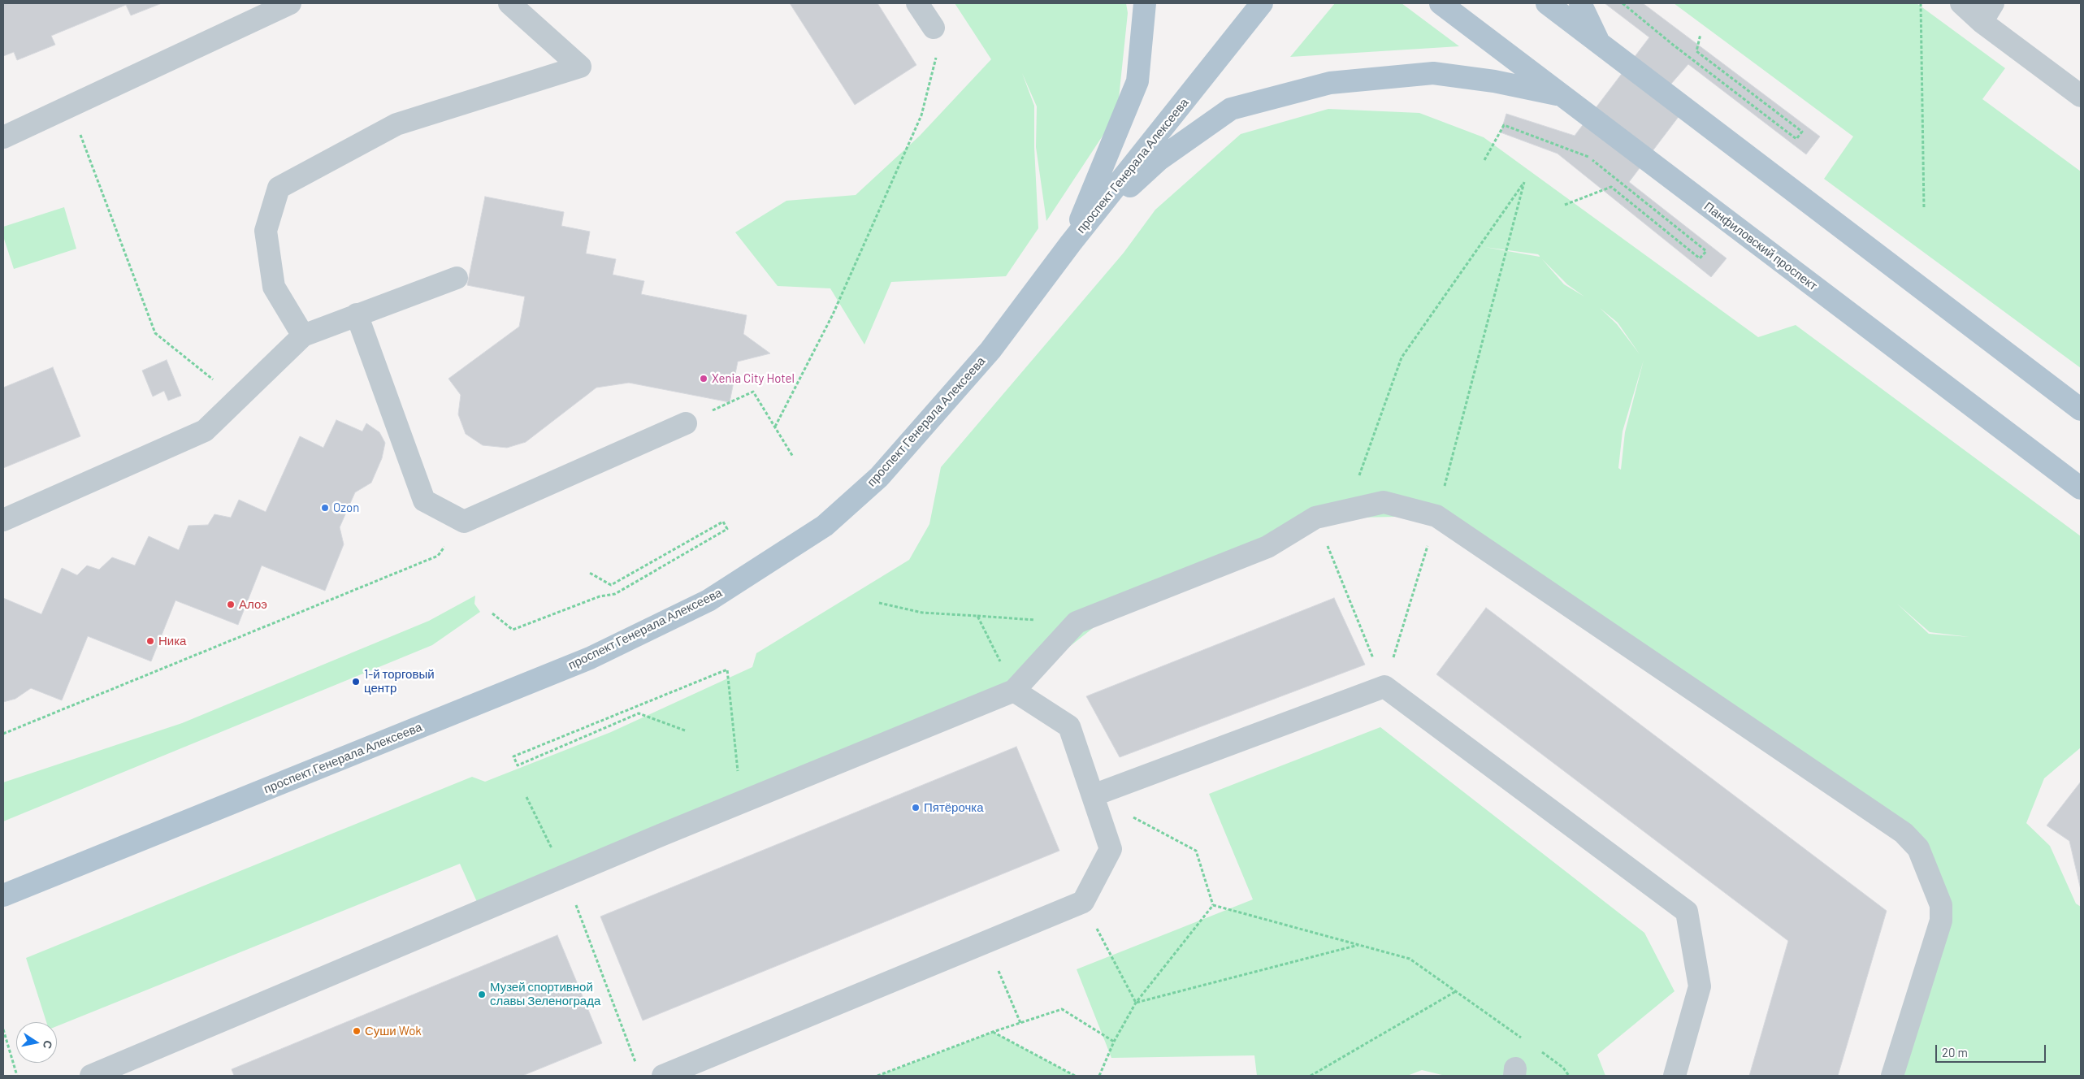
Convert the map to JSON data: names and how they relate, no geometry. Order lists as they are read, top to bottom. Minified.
{"streets":{"main road":["проспект Генерала Алексеева","Панфиловский проспект"]},"places":["Xenia City Hotel","Ozon","Алоэ","Ника","1-й торговый центр","Пятёрочка","Музей спортивной славы Зеленограда","Суши Wok"],"scale_bar":"20 m","north":"right"}
